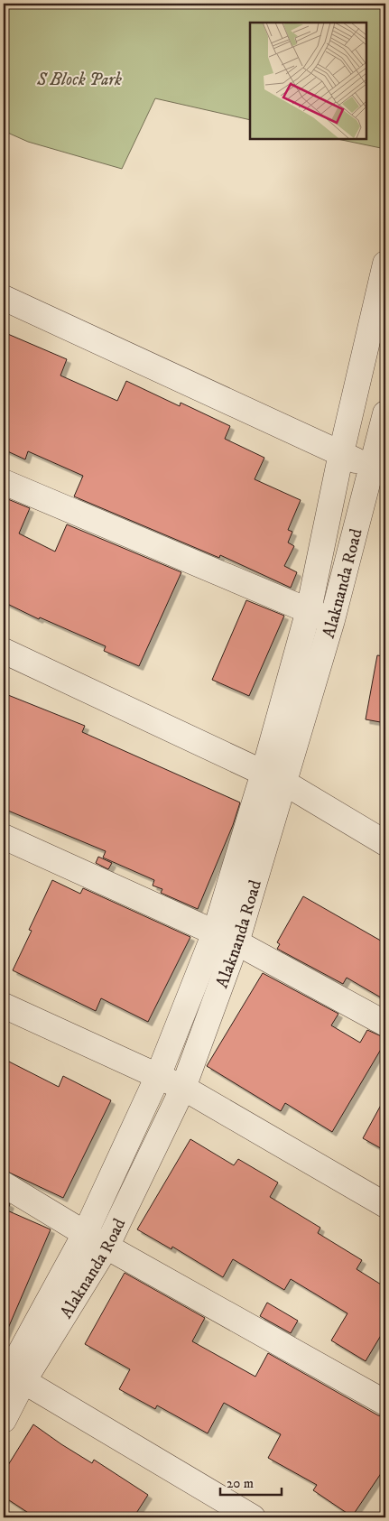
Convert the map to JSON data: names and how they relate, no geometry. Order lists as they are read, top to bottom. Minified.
{"streets":{"street":["Alaknanda Road"]},"parks":["S Block Park"],"scale_bar":"20 m"}
